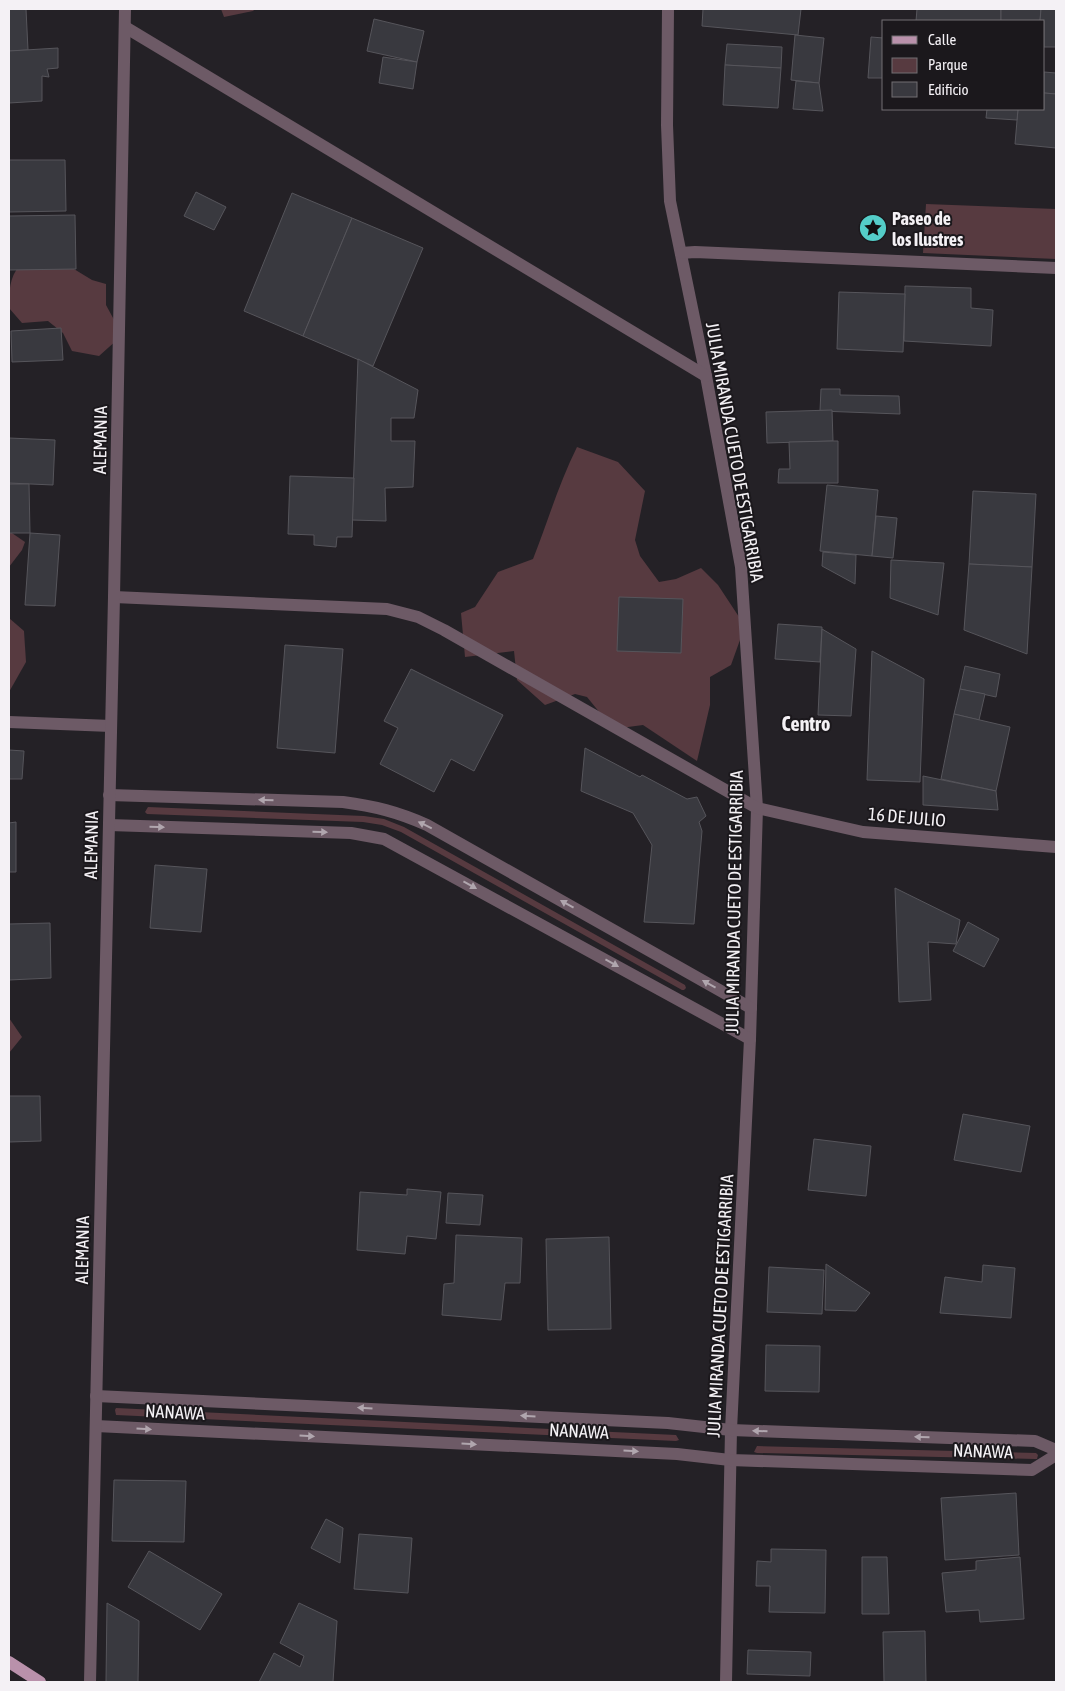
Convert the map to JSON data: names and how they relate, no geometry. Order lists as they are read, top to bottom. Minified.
{"streets":{"street":["ALEMANIA","JULIA MIRANDA CUETO DE ESTIGARRIBIA","16 DE JULIO","NANAWA"]},"crossings":[["ALEMANIA","16 DE JULIO"],["ALEMANIA","NANAWA"],["JULIA MIRANDA CUETO DE ESTIGARRIBIA","16 DE JULIO"],["JULIA MIRANDA CUETO DE ESTIGARRIBIA","NANAWA"]],"districts":["Centro"],"places":{"place":["Paseo de los Ilustres"]},"legend":["Calle","Parque","Edificio"]}
